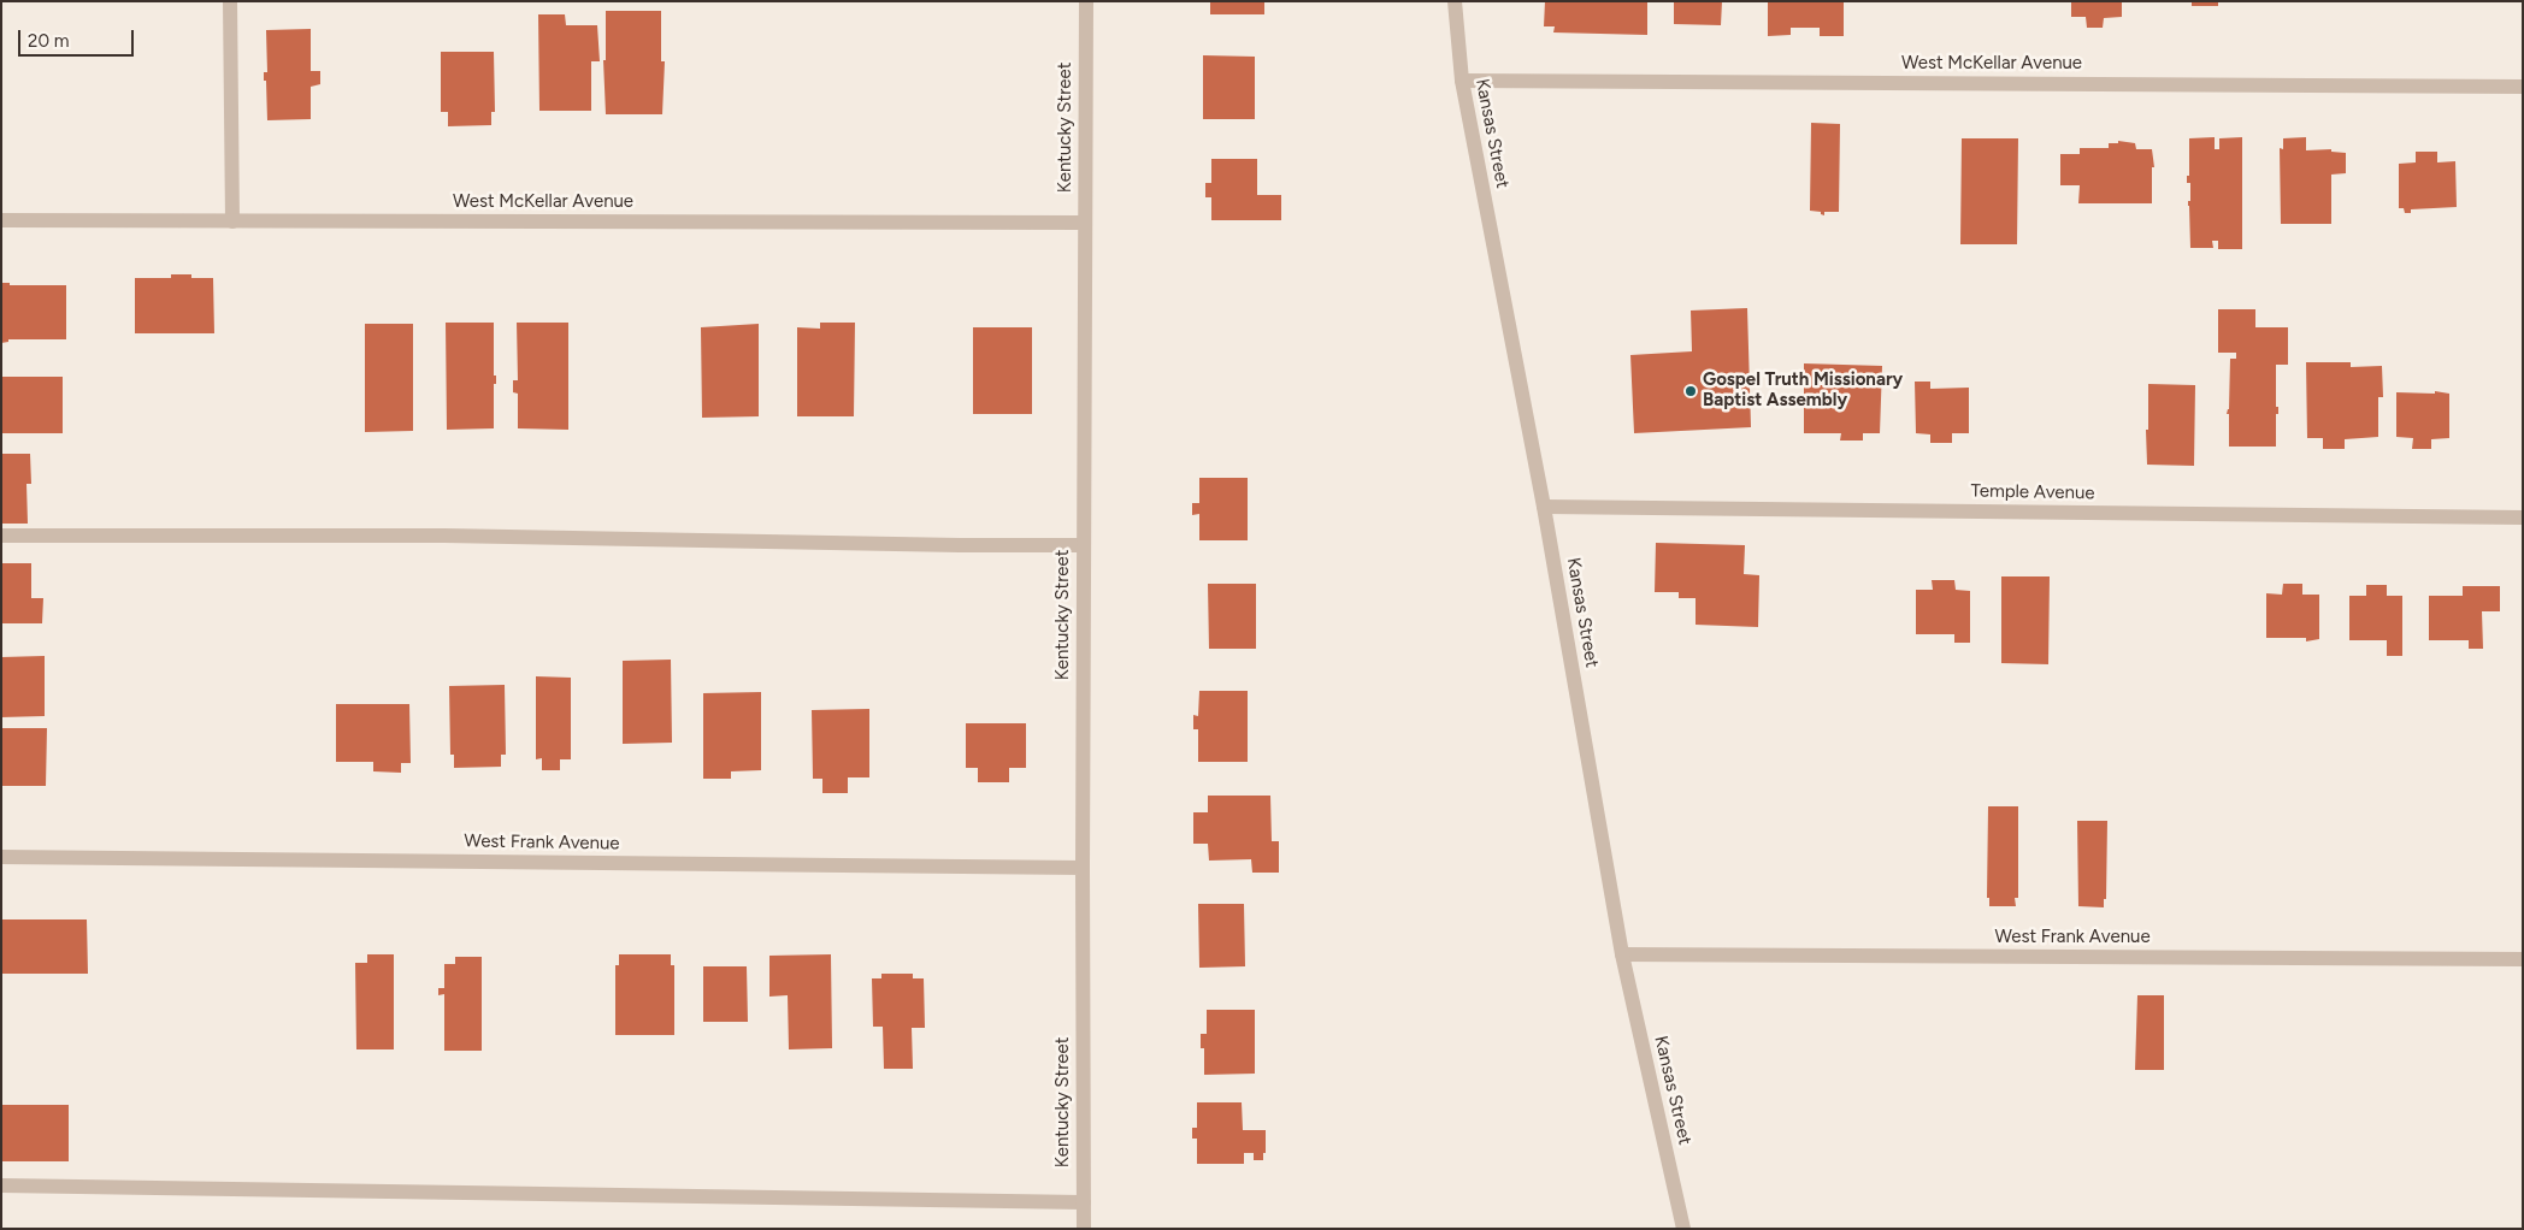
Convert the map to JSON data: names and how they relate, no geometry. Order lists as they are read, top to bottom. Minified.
{"streets":{"street":["West McKellar Avenue","Kentucky Street","Kansas Street","Temple Avenue","West Frank Avenue"]},"crossings":[["West McKellar Avenue","Kentucky Street"],["West McKellar Avenue","Kansas Street"],["Kentucky Street","West Frank Avenue"],["Kansas Street","Temple Avenue"],["Kansas Street","West Frank Avenue"]],"places":["Gospel Truth Missionary Baptist Assembly"],"scale_bar":"20 m"}
